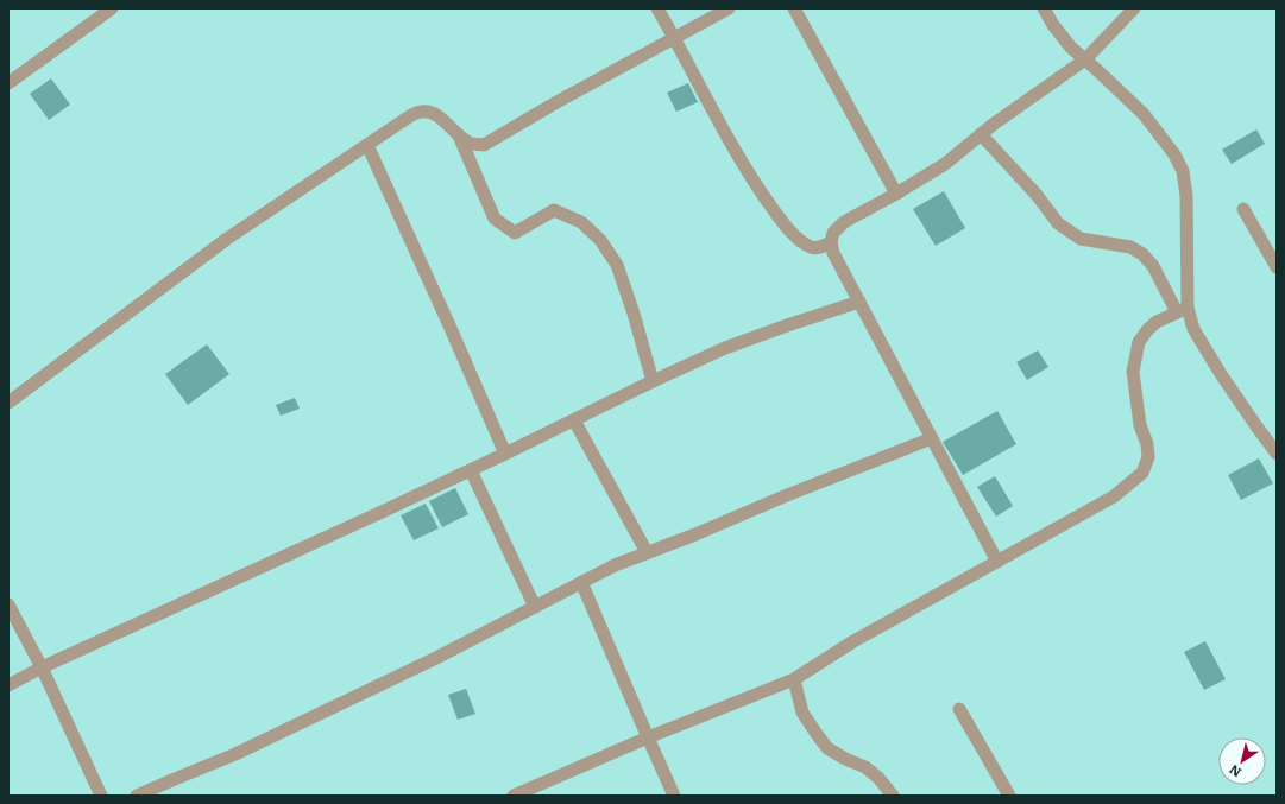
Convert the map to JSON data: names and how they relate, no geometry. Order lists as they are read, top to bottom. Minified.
{"north":"bottom left"}
